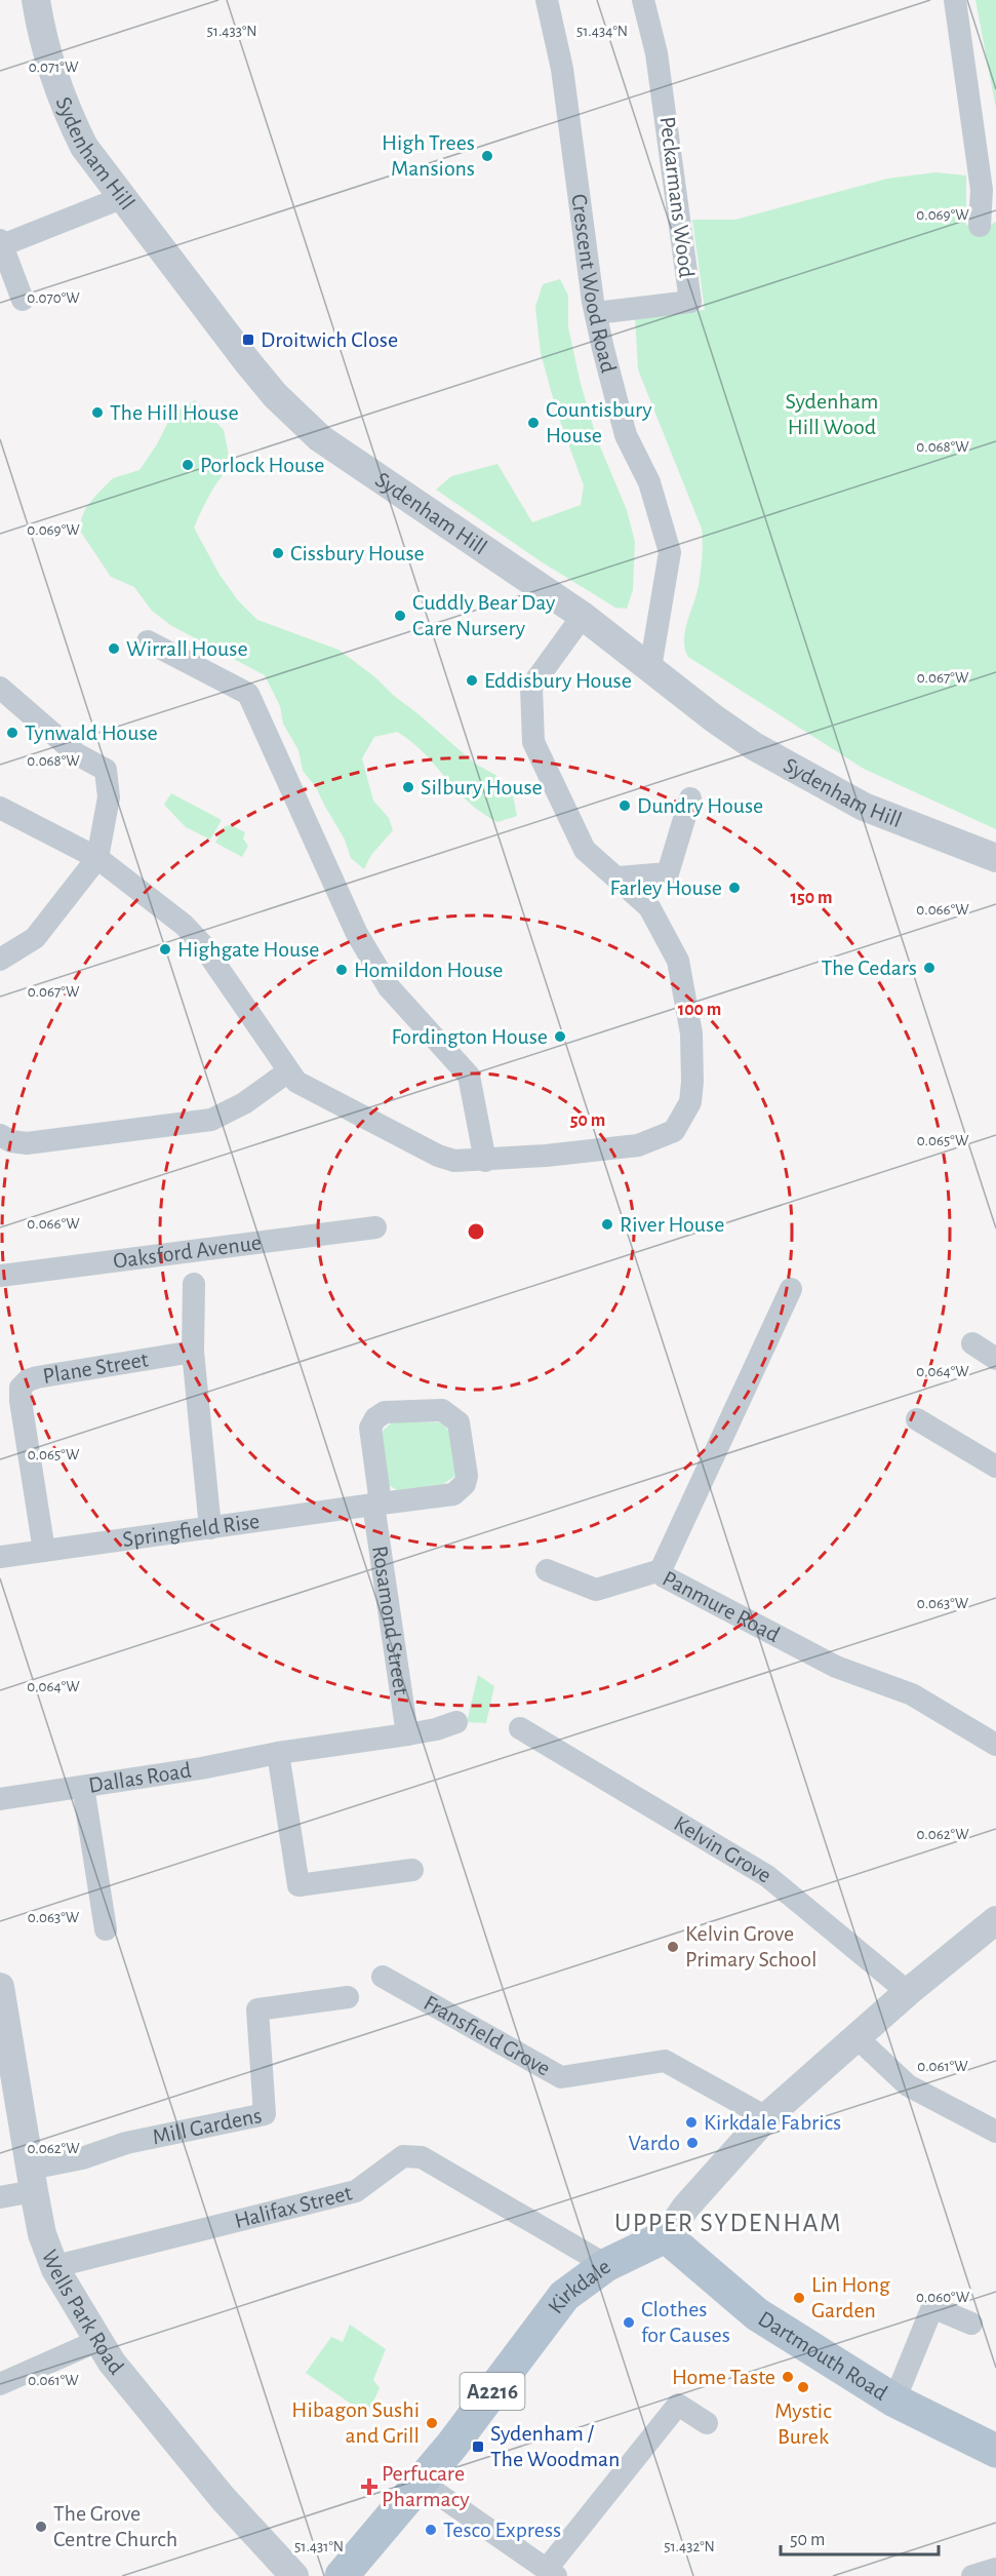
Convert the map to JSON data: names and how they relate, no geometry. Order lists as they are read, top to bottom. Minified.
{"streets":{"main road":["Kirkdale","Dartmouth Road","A2216"],"street":["Sydenham Hill","Peckarmans Wood","Crescent Wood Road","Oaksford Avenue","Plane Street","Springfield Rise","Panmure Road","Rosamond Street","Dallas Road","Kelvin Grove","Fransfield Grove","Mill Gardens","Halifax Street","Wells Park Road"]},"crossings":[["Sydenham Hill","Crescent Wood Road"],["Peckarmans Wood","Crescent Wood Road"],["Plane Street","Springfield Rise"],["Springfield Rise","Rosamond Street"],["Rosamond Street","Dallas Road"],["Kelvin Grove","Kirkdale"],["Fransfield Grove","Kirkdale"],["Mill Gardens","Wells Park Road"],["Halifax Street","Kirkdale"],["Halifax Street","Wells Park Road"],["Kirkdale","Dartmouth Road"]],"districts":["UPPER SYDENHAM"],"parks":["Sydenham Hill Wood"],"places":{"other":["High Trees Mansions","The Hill House","Countisbury House","Porlock House","Cissbury House","Cuddly Bear Day Care Nursery","Wirrall House","Eddisbury House","Tynwald House","Silbury House","Dundry House","Farley House","Highgate House","The Cedars","Homildon House","Fordington House","River House","Kelvin Grove Primary School","Kirkdale Fabrics","Vardo","Lin Hong Garden","Clothes for Causes","Home Taste","Mystic Burek","Hibagon Sushi and Grill","The Grove Centre Church","Tesco Express"],"transit":["Droitwich Close","Sydenham / The Woodman"],"health":["Perfucare Pharmacy"]},"scale_bar":"50 m","coordinates":["51.433°N","51.434°N","0.071°W","0.069°W","0.070°W","0.068°W","0.067°W","0.066°W","0.065°W","0.064°W","0.063°W","0.062°W","0.061°W","0.060°W","51.431°N","51.432°N"],"rings":["150 m","100 m","50 m"]}
